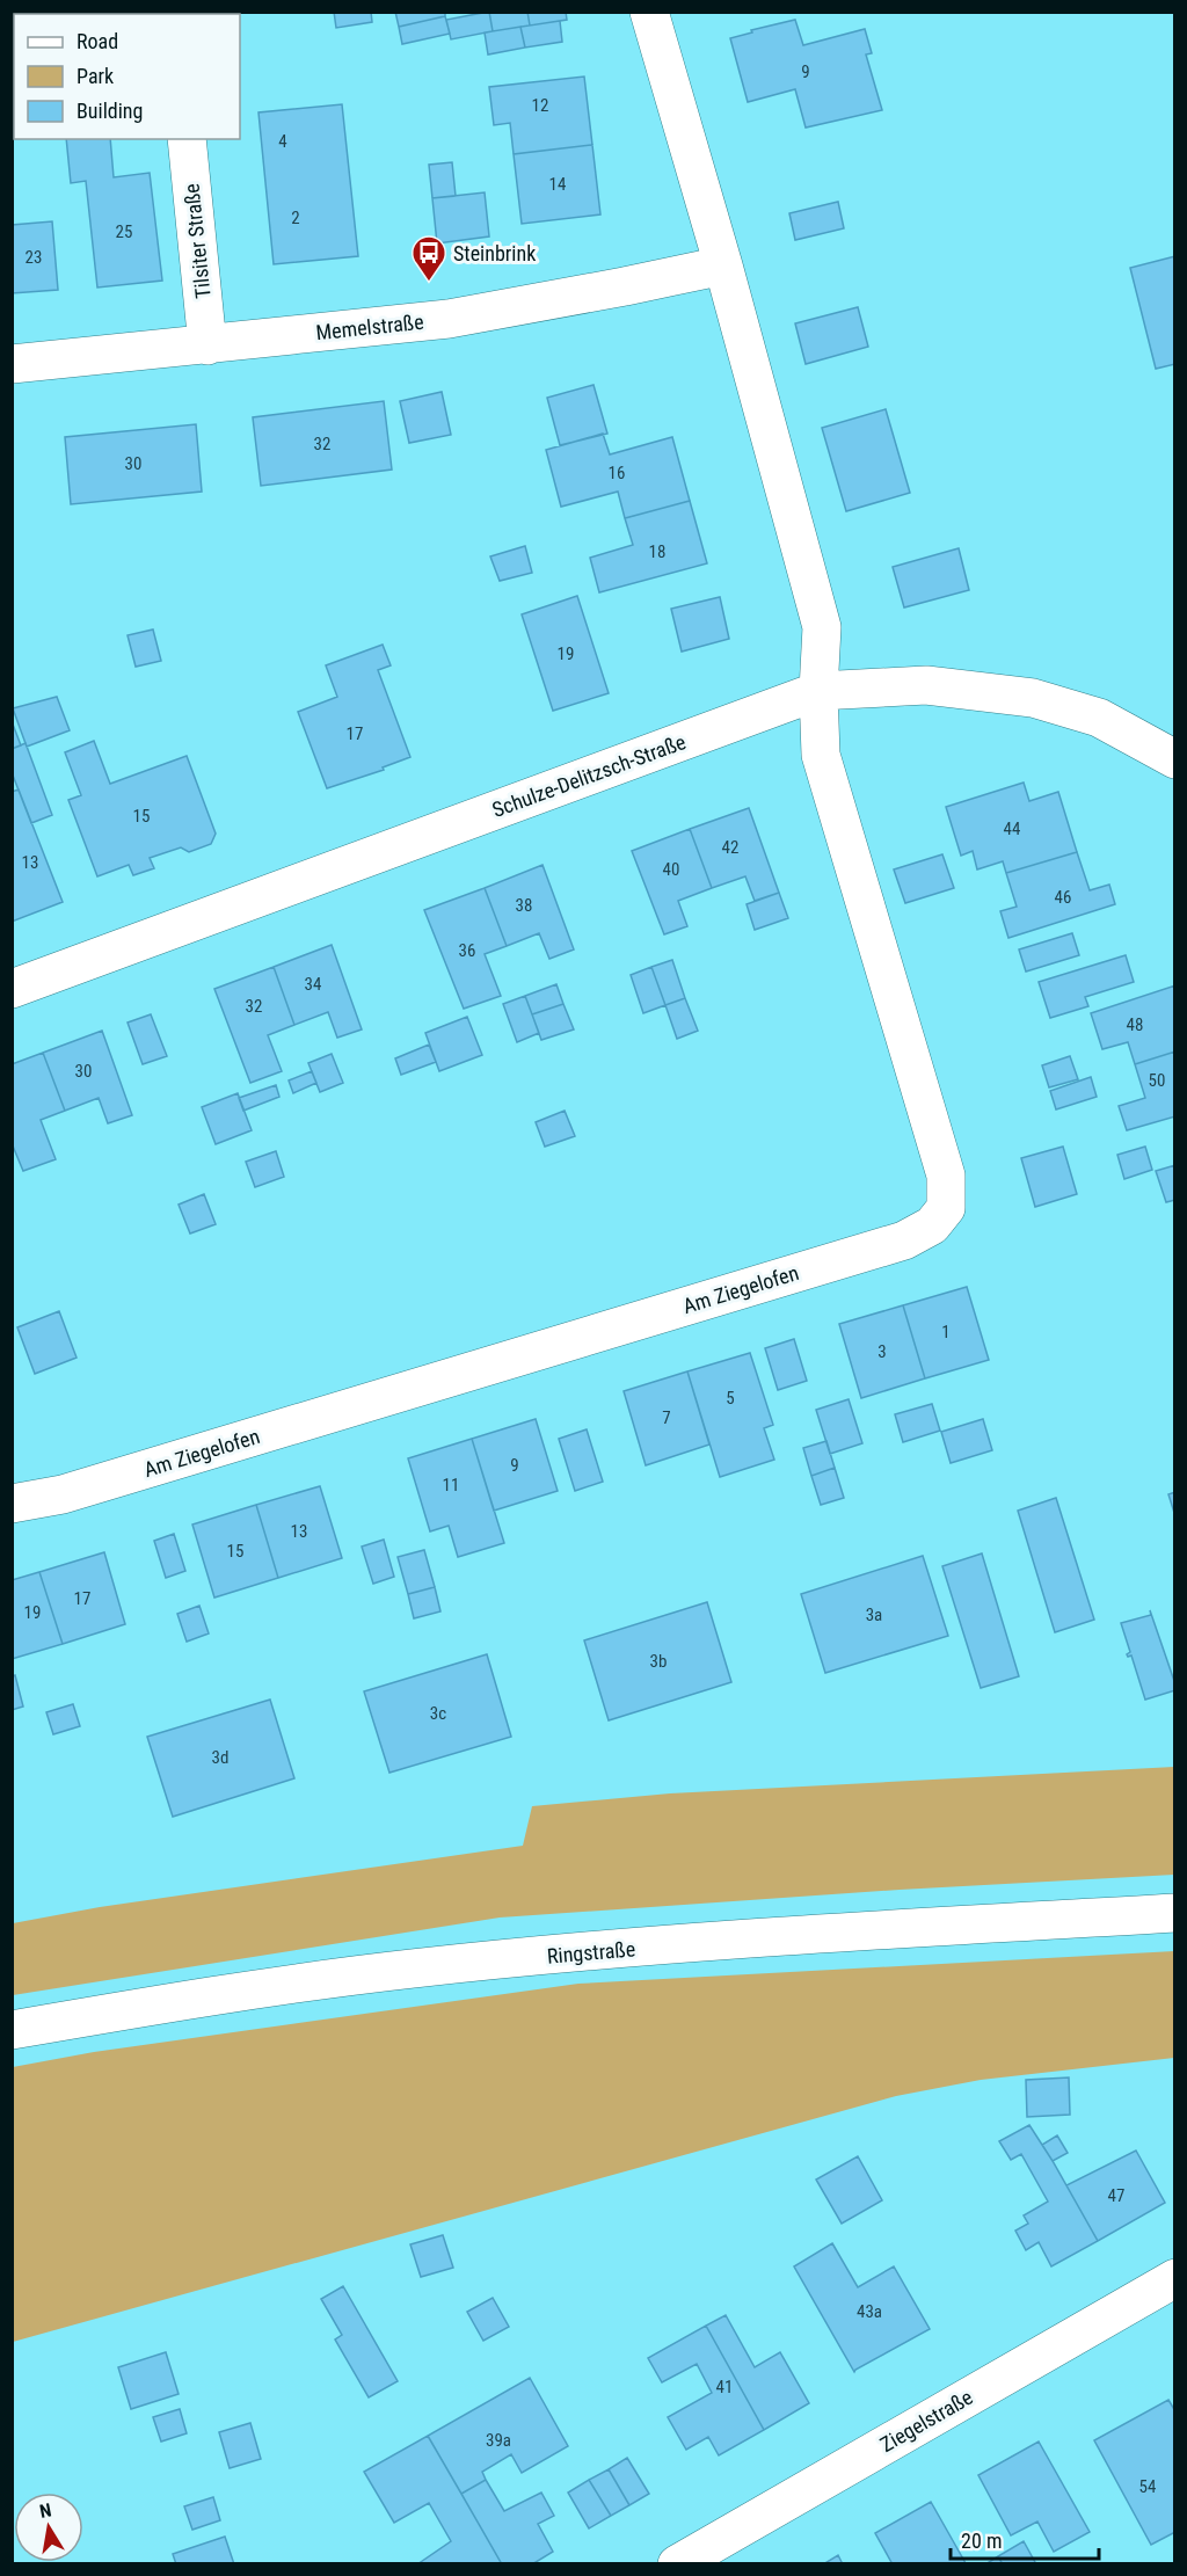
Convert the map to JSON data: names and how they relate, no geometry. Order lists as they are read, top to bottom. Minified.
{"streets":{"street":["Tilsiter Straße","Memelstraße","Schulze-Delitzsch-Straße","Am Ziegelofen","Ringstraße","Ziegelstraße"]},"crossings":[["Tilsiter Straße","Memelstraße"],["Schulze-Delitzsch-Straße","Am Ziegelofen"]],"places":{"bus stop":["Steinbrink"]},"house_numbers":["9","12","4","14","2","25","23","32","30","16","18","19","17","15","44","42","13","40","46","38","36","34","32","48","30","50","1","3","5","7","9","11","13","15","17","19","3a","3b","3c","3d","47","43a","41","39a","54"],"legend":["Road","Park","Building"],"scale_bar":"20 m","north":"top"}
